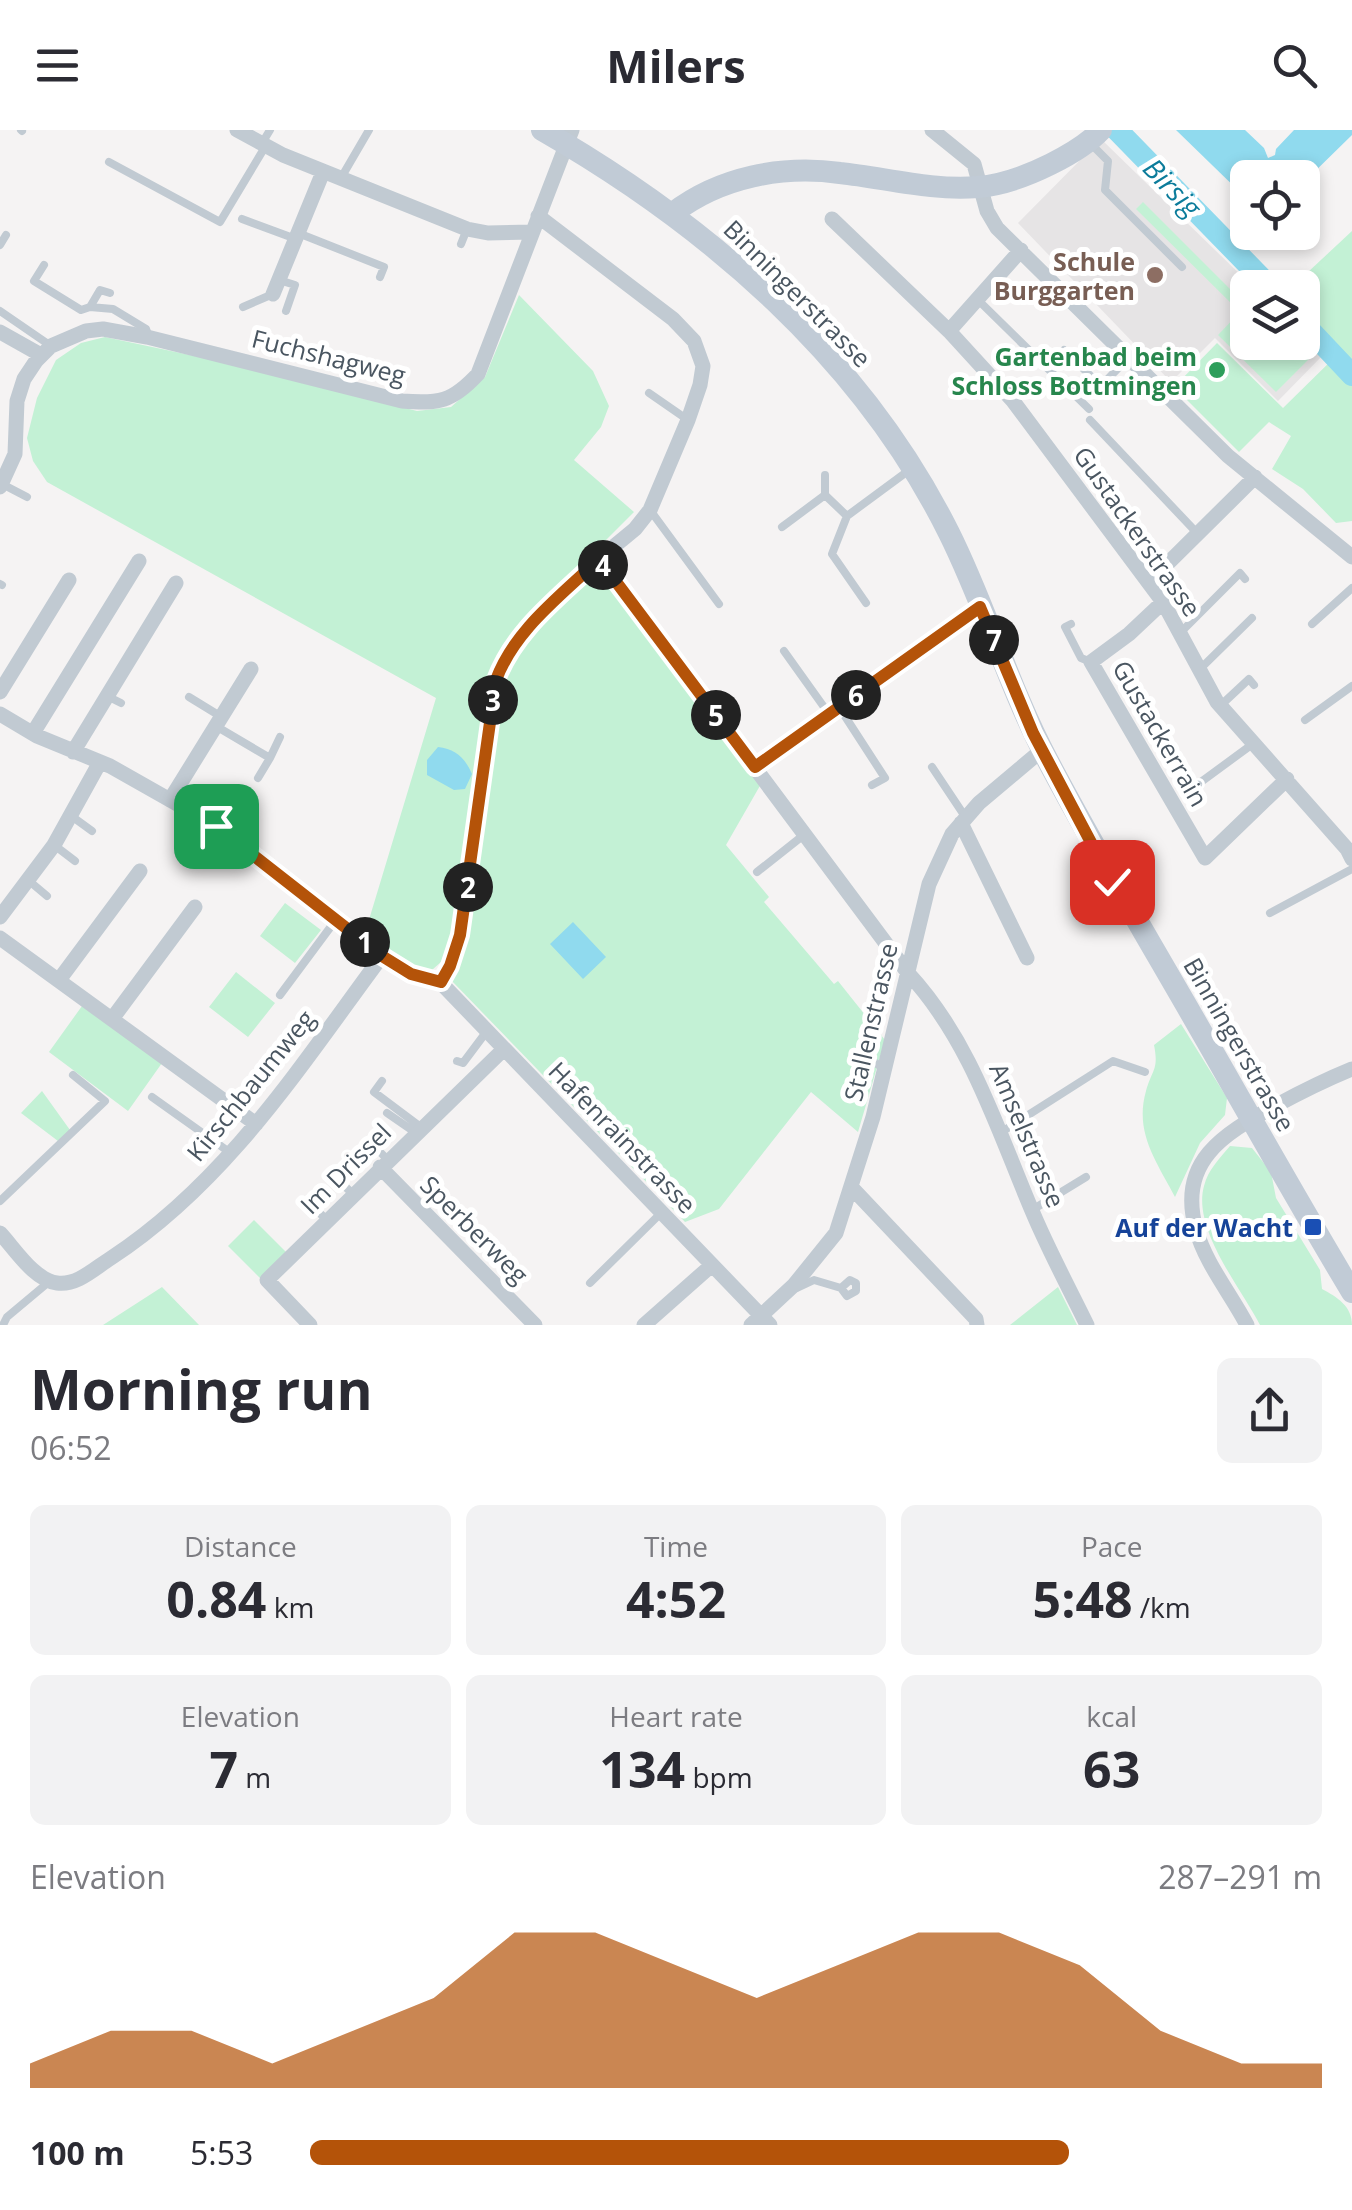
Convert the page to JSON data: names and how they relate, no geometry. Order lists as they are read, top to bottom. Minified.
{"streets":{"main road":["Binningerstrasse"],"street":["Fuchshagweg","Gustackerstrasse","Gustackerrain","Stallenstrasse","Kirschbaumweg","Amselstrasse","Hafenrainstrasse","Im Drissel","Sperberweg"]},"crossings":[["Binningerstrasse","Fuchshagweg"],["Binningerstrasse","Stallenstrasse"],["Gustackerstrasse","Gustackerrain"],["Stallenstrasse","Amselstrasse"],["Stallenstrasse","Hafenrainstrasse"],["Hafenrainstrasse","Im Drissel"],["Im Drissel","Sperberweg"]],"water":["Birsig"],"places":{"other":["Schule Burggarten","Gartenbad beim Schloss Bottmingen"],"transit":["Auf der Wacht"]},"page":{"header":"Milers","pins":["4","7","6","3","5","2","1"],"heading":["Morning run","06:52"],"stats":[["Distance","0.84 km"],["Time","4:52"],["Pace","5:48 /km"],["Elevation","7 m"],["Heart rate","134 bpm"],["kcal","63"]],"chart":["Elevation","287–291 m"],"list":[{"name":"100 m","note":"5:53"}]}}
